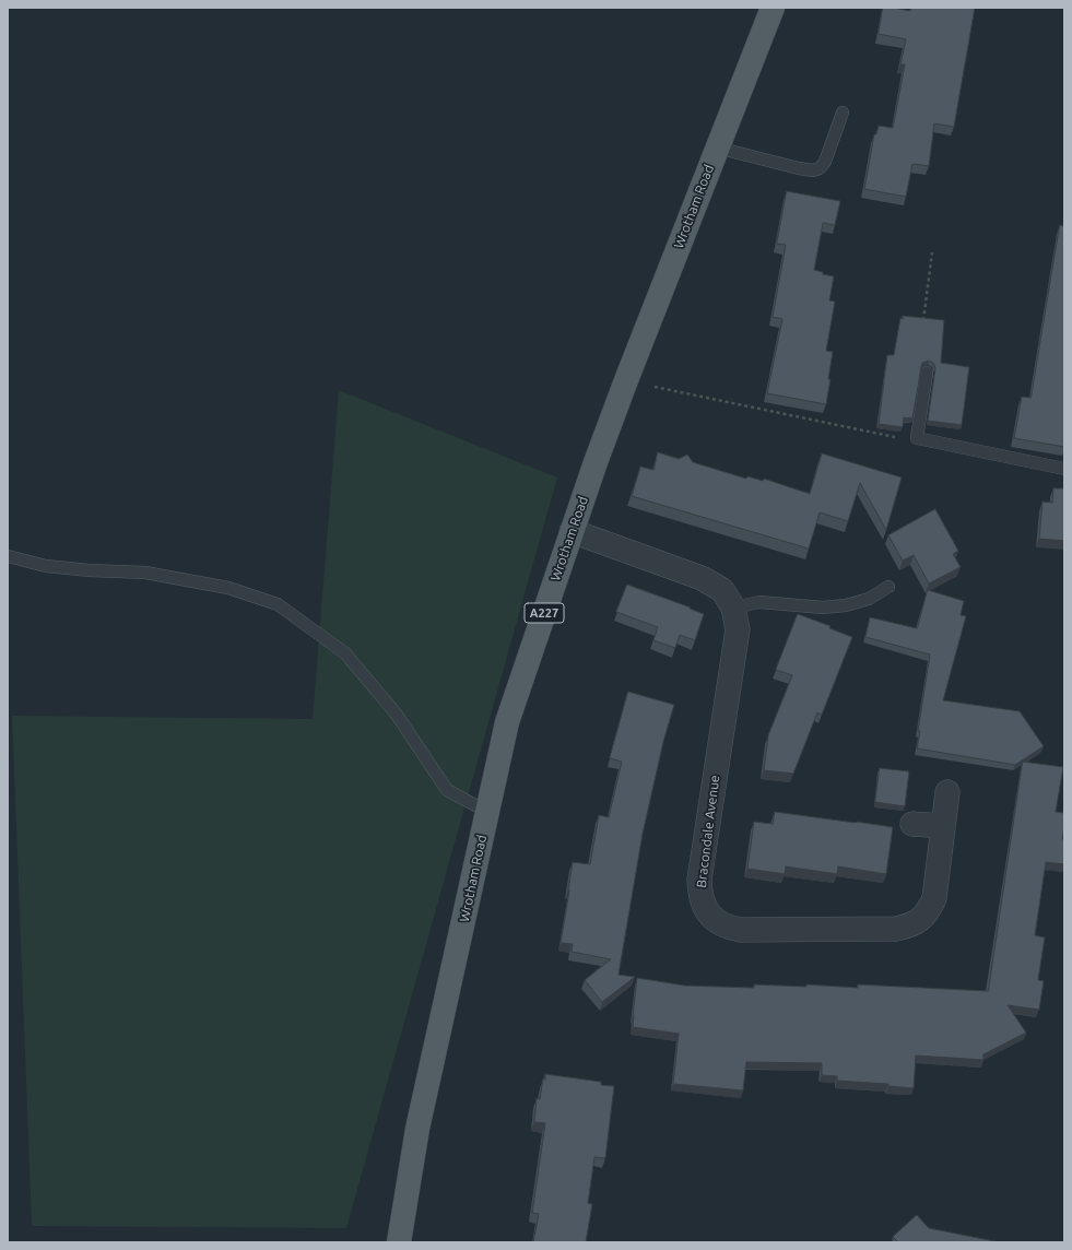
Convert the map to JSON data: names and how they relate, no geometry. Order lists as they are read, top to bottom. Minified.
{"streets":{"main road":["Wrotham Road","A227"],"street":["Bracondale Avenue"]},"crossings":[["Wrotham Road","Bracondale Avenue"]]}
